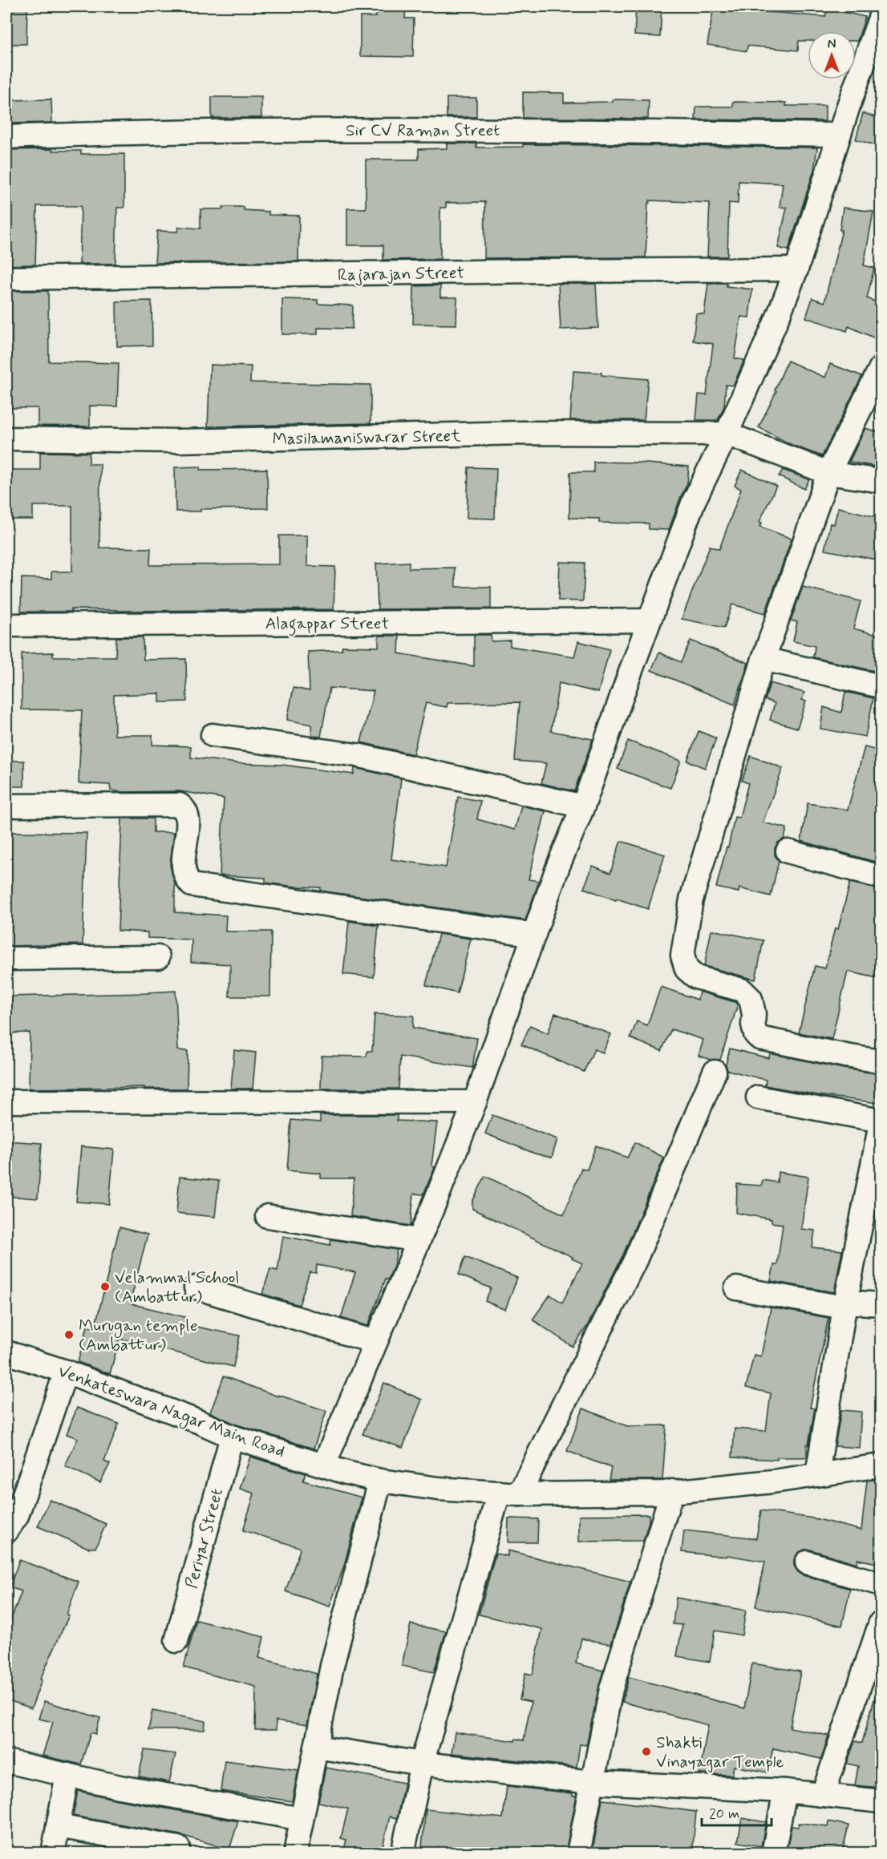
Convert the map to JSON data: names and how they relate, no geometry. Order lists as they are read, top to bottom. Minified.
{"streets":{"street":["Sir CV Raman Street","Rajarajan Street","Masilamaniswarar Street","Alagappar Street","Venkateswara Nagar Main Road","Periyar Street"]},"crossings":[["Venkateswara Nagar Main Road","Periyar Street"]],"places":["Velammal School (Ambattur)","Murugan temple (Ambattur)","Shakti Vinayagar Temple"],"scale_bar":"20 m","north":"top"}
